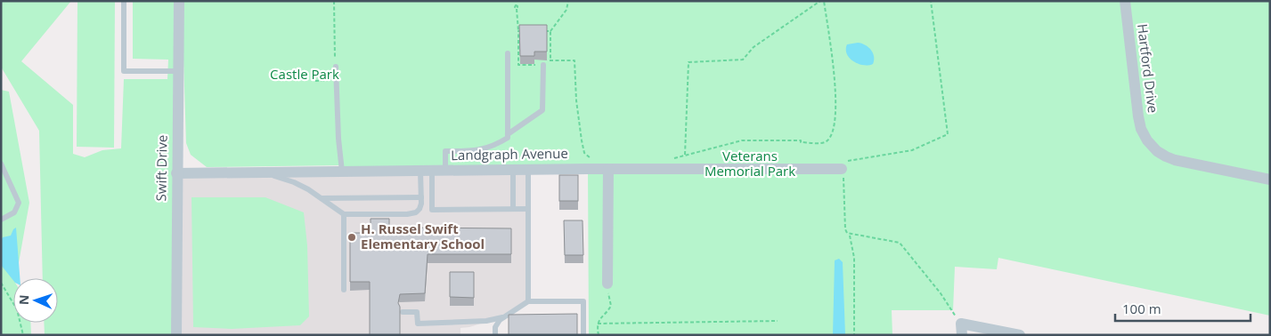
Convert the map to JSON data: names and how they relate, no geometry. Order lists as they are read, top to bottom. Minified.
{"streets":{"street":["Hartford Drive","Landgraph Avenue","Swift Drive"]},"crossings":[["Landgraph Avenue","Swift Drive"]],"parks":["Castle Park","Veterans Memorial Park"],"places":["H. Russel Swift Elementary School"],"scale_bar":"100 m","north":"left"}
